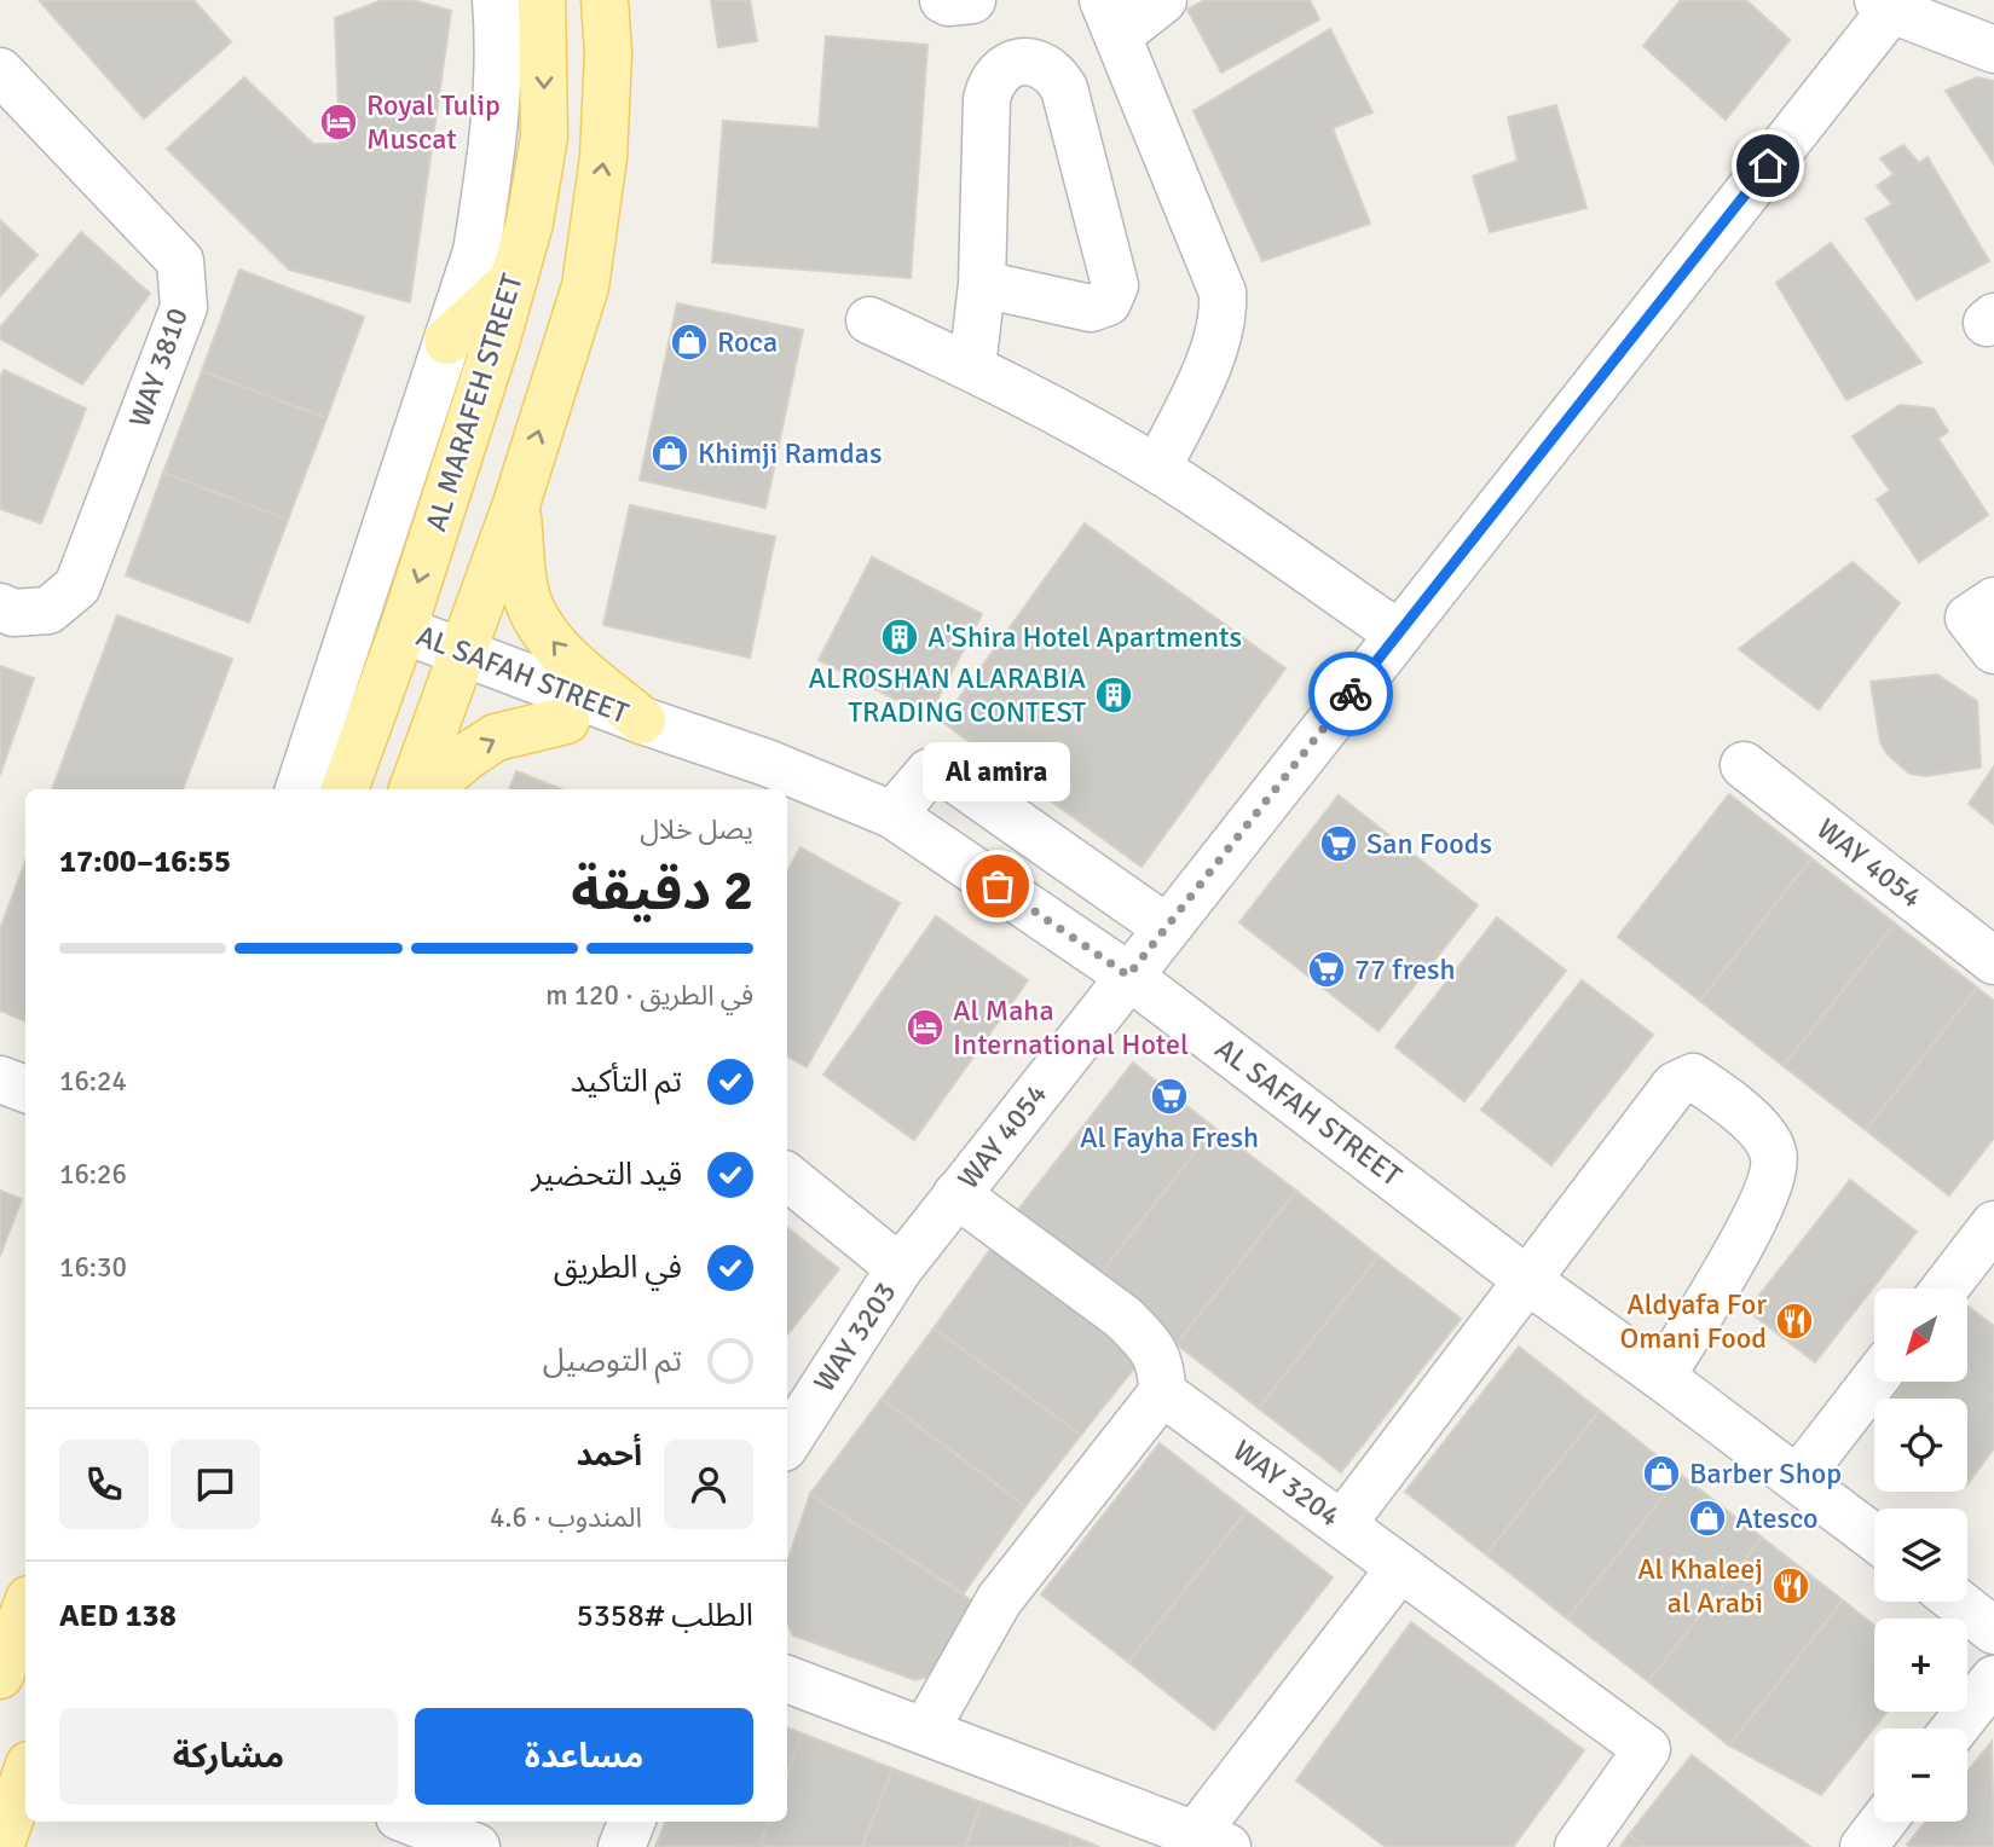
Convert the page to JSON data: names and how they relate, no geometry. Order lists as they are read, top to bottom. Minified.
{"streets":{"main road":["AL MARAFEH STREET"],"street":["WAY 3810","AL SAFAH STREET","WAY 4054","WAY 3203","WAY 3204"]},"crossings":[["AL MARAFEH STREET","AL SAFAH STREET"],["AL SAFAH STREET","WAY 4054"],["WAY 4054","WAY 3203"]],"places":{"hotel":["Royal Tulip Muscat","Al Maha International Hotel"],"shop":["Roca","Khimji Ramdas","Barber Shop","Atesco"],"building":["A'Shira Hotel Apartments","ALROSHAN ALARABIA TRADING CONTEST"],"supermarket":["San Foods","77 fresh","Al Fayha Fresh"],"other":["Al amira"],"restaurant":["Aldyafa For Omani Food","Al Khaleej al Arabi"]},"north":"bottom left","page":{"bubble":"Al amira","heading":["2 دقيقة","يصل خلال","16:55–17:00"],"panel":["أحمد","المندوب · 4.6","الطلب #5358","AED 138"],"bar":"في الطريق · 120 m","list":[["تم التأكيد","16:24"],["قيد التحضير","16:26"],["في الطريق","16:30"],"تم التوصيل"],"map_buttons":["+","−"],"buttons":["مساعدة","مشاركة"]}}
